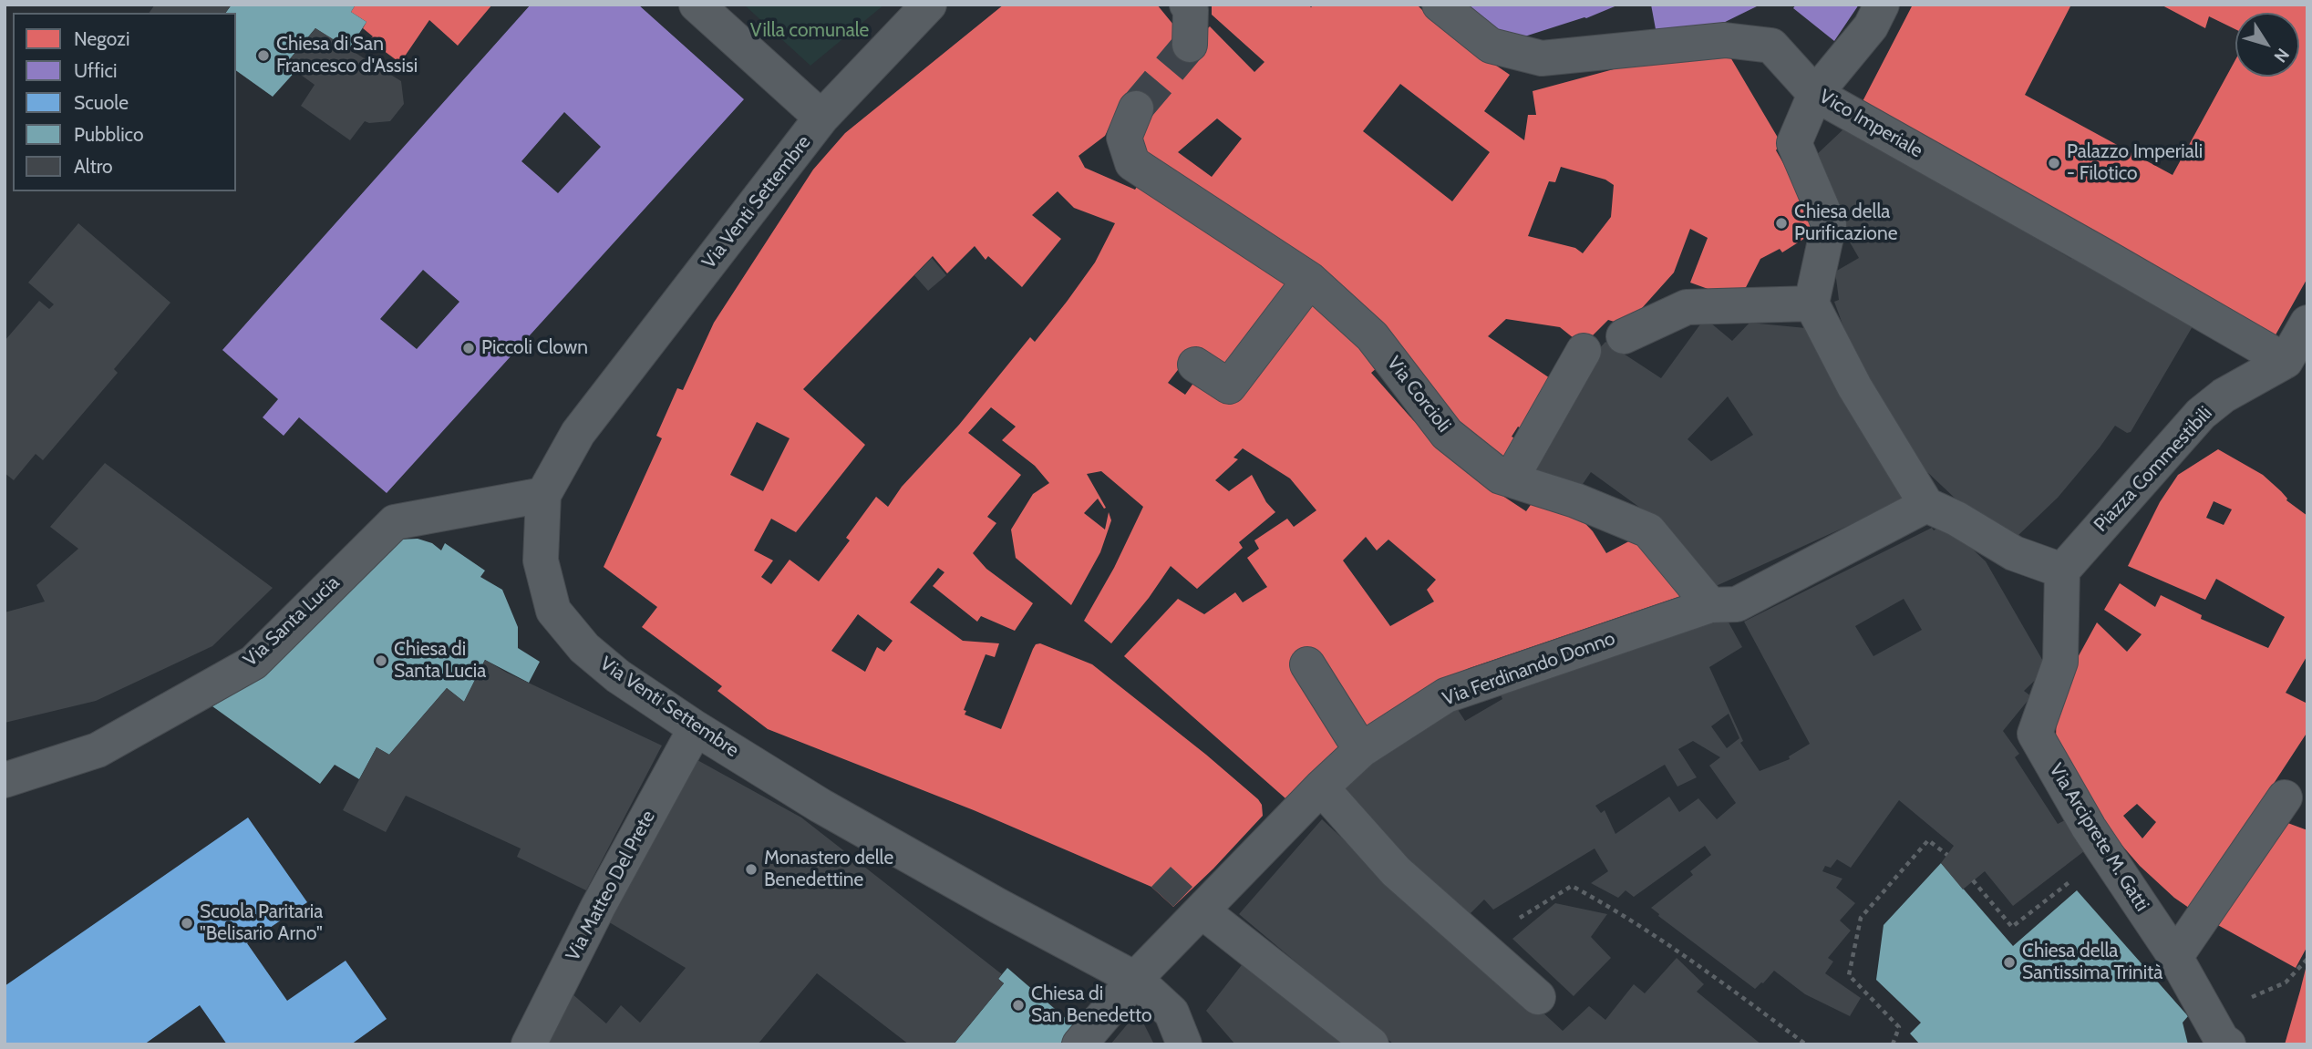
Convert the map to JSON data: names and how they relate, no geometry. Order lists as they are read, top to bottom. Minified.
{"streets":{"street":["Vico Imperiale","Via Venti Settembre","Via Corcioli","Piazza Commestibili","Via Santa Lucia","Via Ferdinando Donno","Via Arciprete M. Gatti","Via Matteo Del Prete"]},"crossings":[["Vico Imperiale","Piazza Commestibili"],["Via Venti Settembre","Via Santa Lucia"],["Via Venti Settembre","Via Ferdinando Donno"],["Via Venti Settembre","Via Matteo Del Prete"],["Via Corcioli","Via Ferdinando Donno"],["Piazza Commestibili","Via Arciprete M. Gatti"]],"parks":["Villa comunale"],"places":["Chiesa di San Francesco d'Assisi","Palazzo Imperiali - Filotico","Chiesa della Purificazione","Piccoli Clown","Chiesa di Santa Lucia","Monastero delle Benedettine","Scuola Paritaria \"Belisario Arno\"","Chiesa della Santissima Trinità","Chiesa di San Benedetto"],"legend":["Negozi","Uffici","Scuole","Pubblico","Altro"],"north":"bottom right"}
